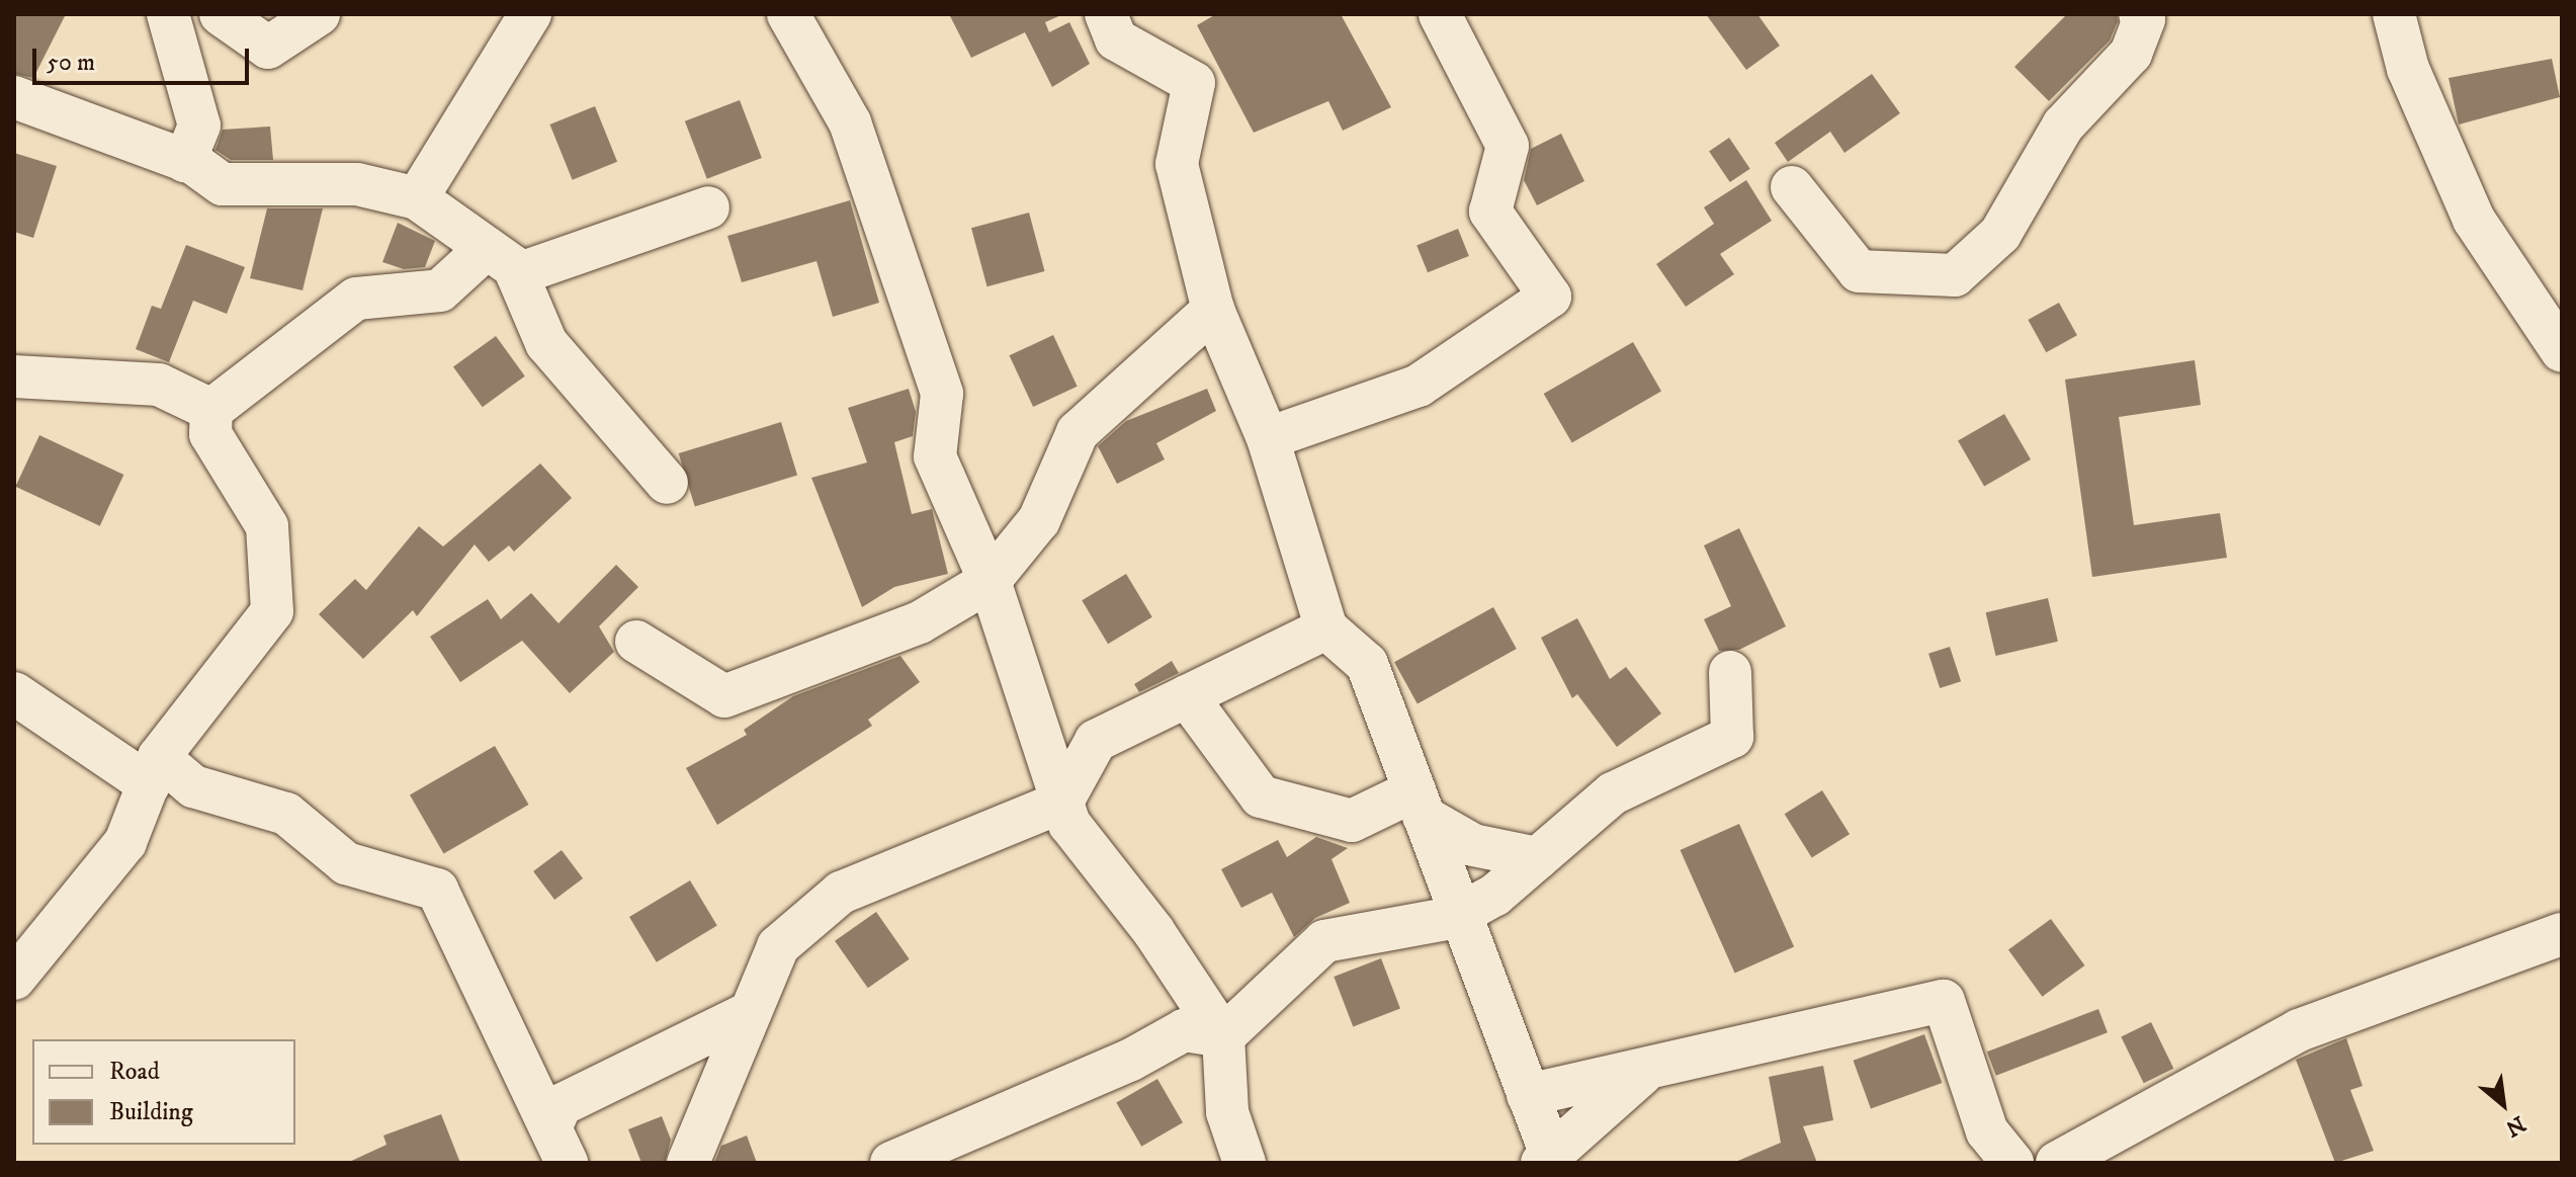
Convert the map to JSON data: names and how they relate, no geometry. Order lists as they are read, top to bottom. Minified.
{"legend":["Road","Building"],"scale_bar":"50 m","north":"bottom right"}
